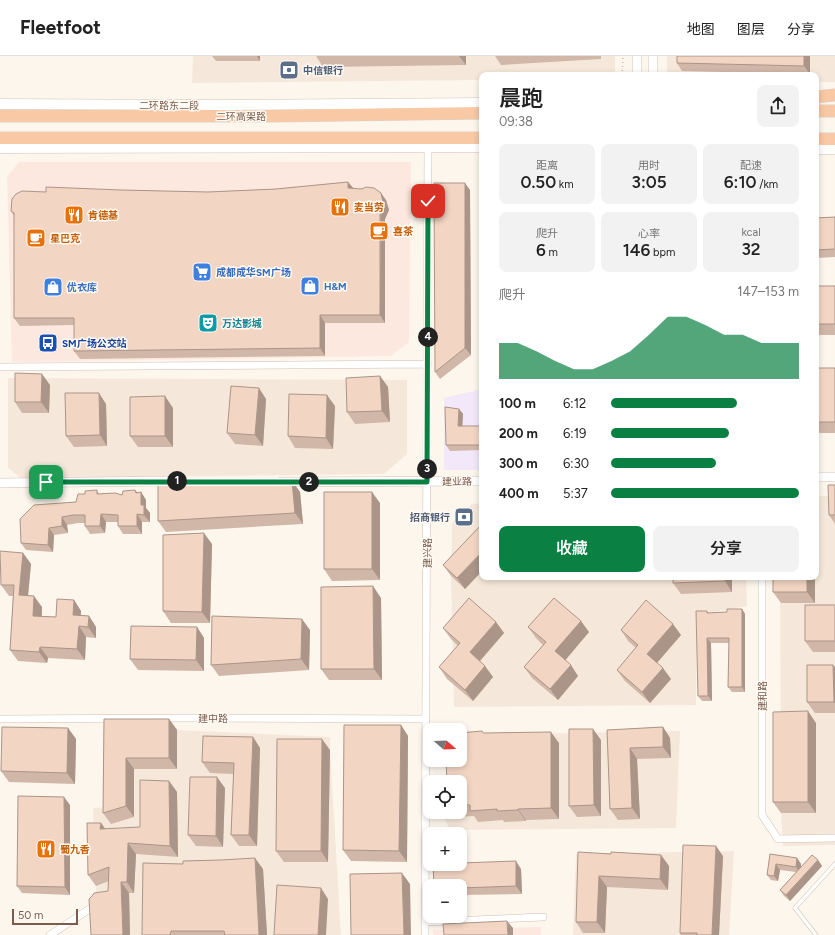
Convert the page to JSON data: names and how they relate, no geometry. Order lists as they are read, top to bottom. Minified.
{"streets":{"highway":["二环高架路"],"main road":["二环路东二段"],"street":["建业路","建兴路","建和路","建中路"]},"crossings":[["建业路","建兴路"],["建兴路","建中路"]],"places":{"bank":["中信银行","招商银行"],"restaurant":["麦当劳","肯德基","蜀九香"],"cafe":["喜茶","星巴克"],"supermarket":["成都成华SM广场"],"shop":["H&M","优衣库"],"theatre":["万达影城"],"bus stop":["SM广场公交站"]},"scale_bar":"50 m","north":"right","page":{"header":"Fleetfoot","nav":["地图","图层","分享"],"heading":["晨跑","09:38"],"stats":[["距离","0.50 km"],["用时","3:05"],["配速","6:10 /km"],["爬升","6 m"],["心率","146 bpm"],["kcal","32"]],"chart":["爬升","147–153 m"],"pins":["4","3","1","2"],"list":[{"name":"100 m","note":"6:12"},{"name":"200 m","note":"6:19"},{"name":"300 m","note":"6:30"},{"name":"400 m","note":"5:37"}],"buttons":["收藏","分享"],"map_buttons":["+","−"],"scale":"50 m"}}
